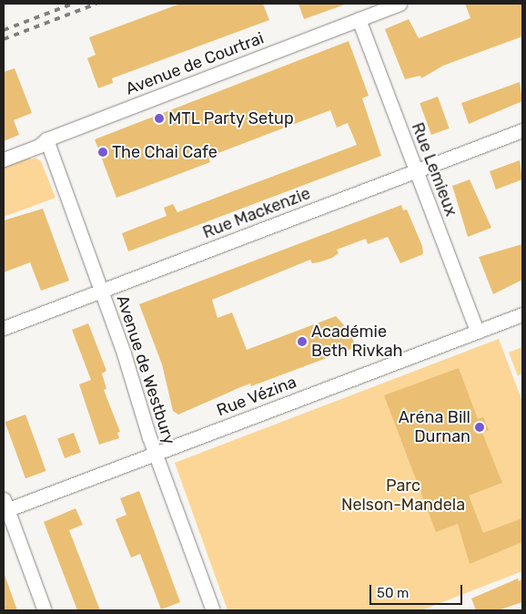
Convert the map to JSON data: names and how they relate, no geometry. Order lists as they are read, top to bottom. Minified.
{"streets":{"street":["Avenue de Courtrai","Rue Lemieux","Rue Mackenzie","Avenue de Westbury","Rue Vézina"]},"crossings":[["Avenue de Courtrai","Rue Lemieux"],["Avenue de Courtrai","Avenue de Westbury"],["Rue Lemieux","Rue Mackenzie"],["Rue Lemieux","Rue Vézina"],["Rue Mackenzie","Avenue de Westbury"],["Avenue de Westbury","Rue Vézina"]],"parks":["Parc Nelson-Mandela"],"places":["MTL Party Setup","The Chai Cafe","Académie Beth Rivkah","Aréna Bill Durnan"],"scale_bar":"50 m"}
